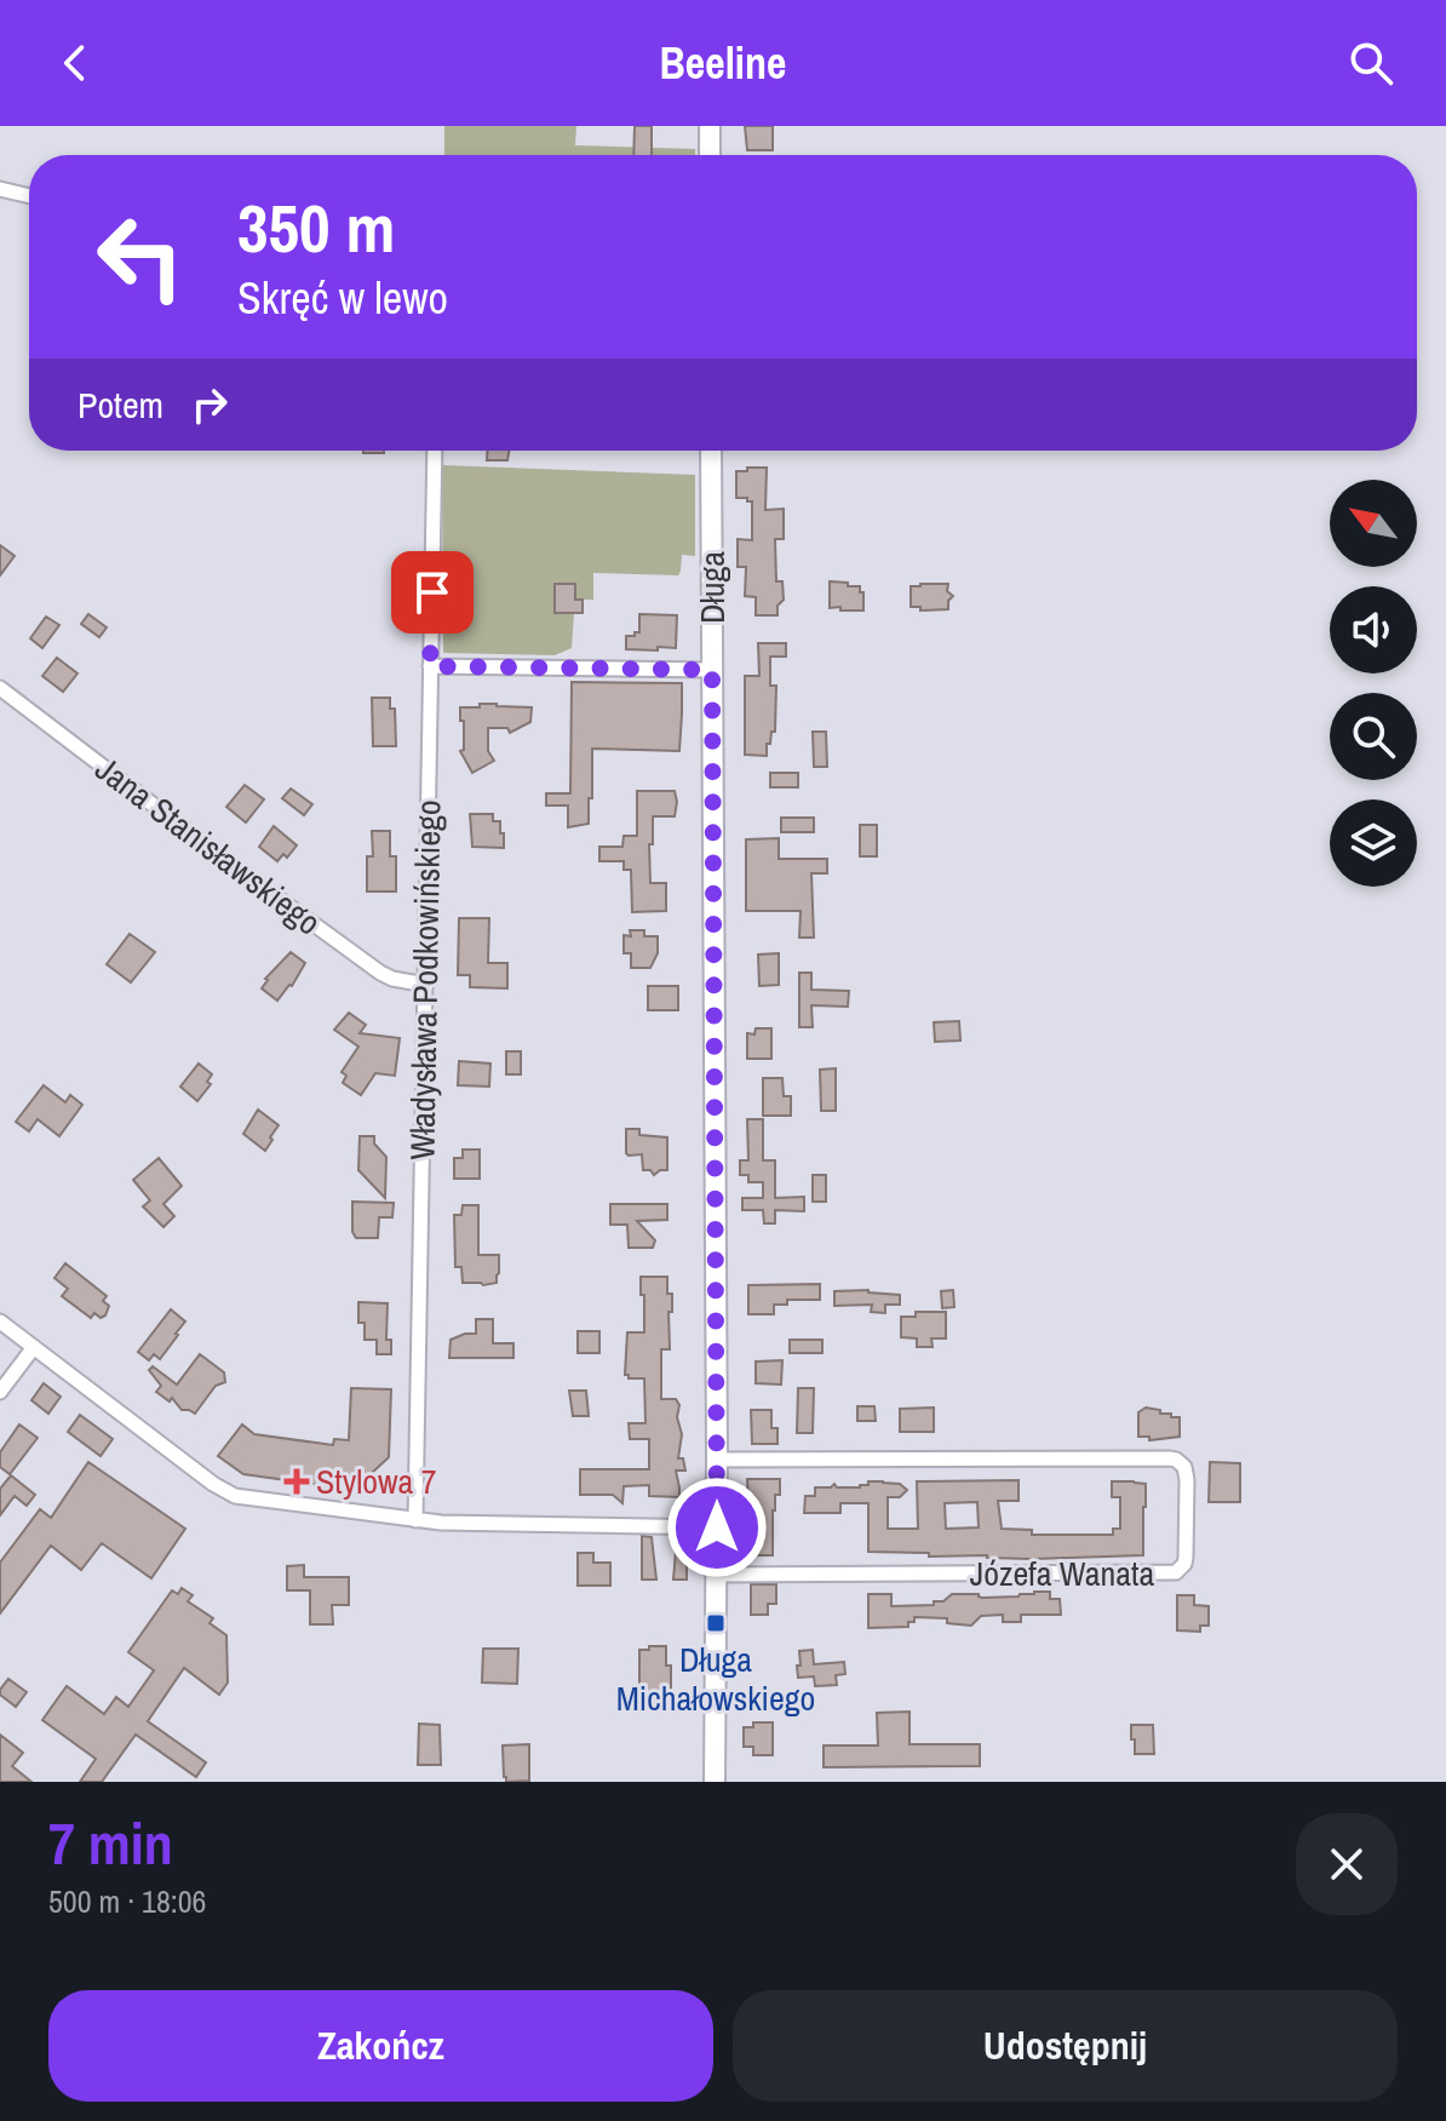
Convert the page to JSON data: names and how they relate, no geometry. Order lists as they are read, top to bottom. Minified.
{"streets":{"street":["Długa","Jana Stanisławskiego","Władysława Podkowińskiego","Józefa Wanata"]},"crossings":[["Długa","Józefa Wanata"],["Jana Stanisławskiego","Władysława Podkowińskiego"]],"places":{"health":["Stylowa 7"],"transit":["Długa Michałowskiego"]},"north":"top left","page":{"header":"Beeline","turn":["350 m","Skręć w lewo"],"then":"Potem","heading":["7 min","500 m · 18:06"],"buttons":["Zakończ","Udostępnij"]}}
